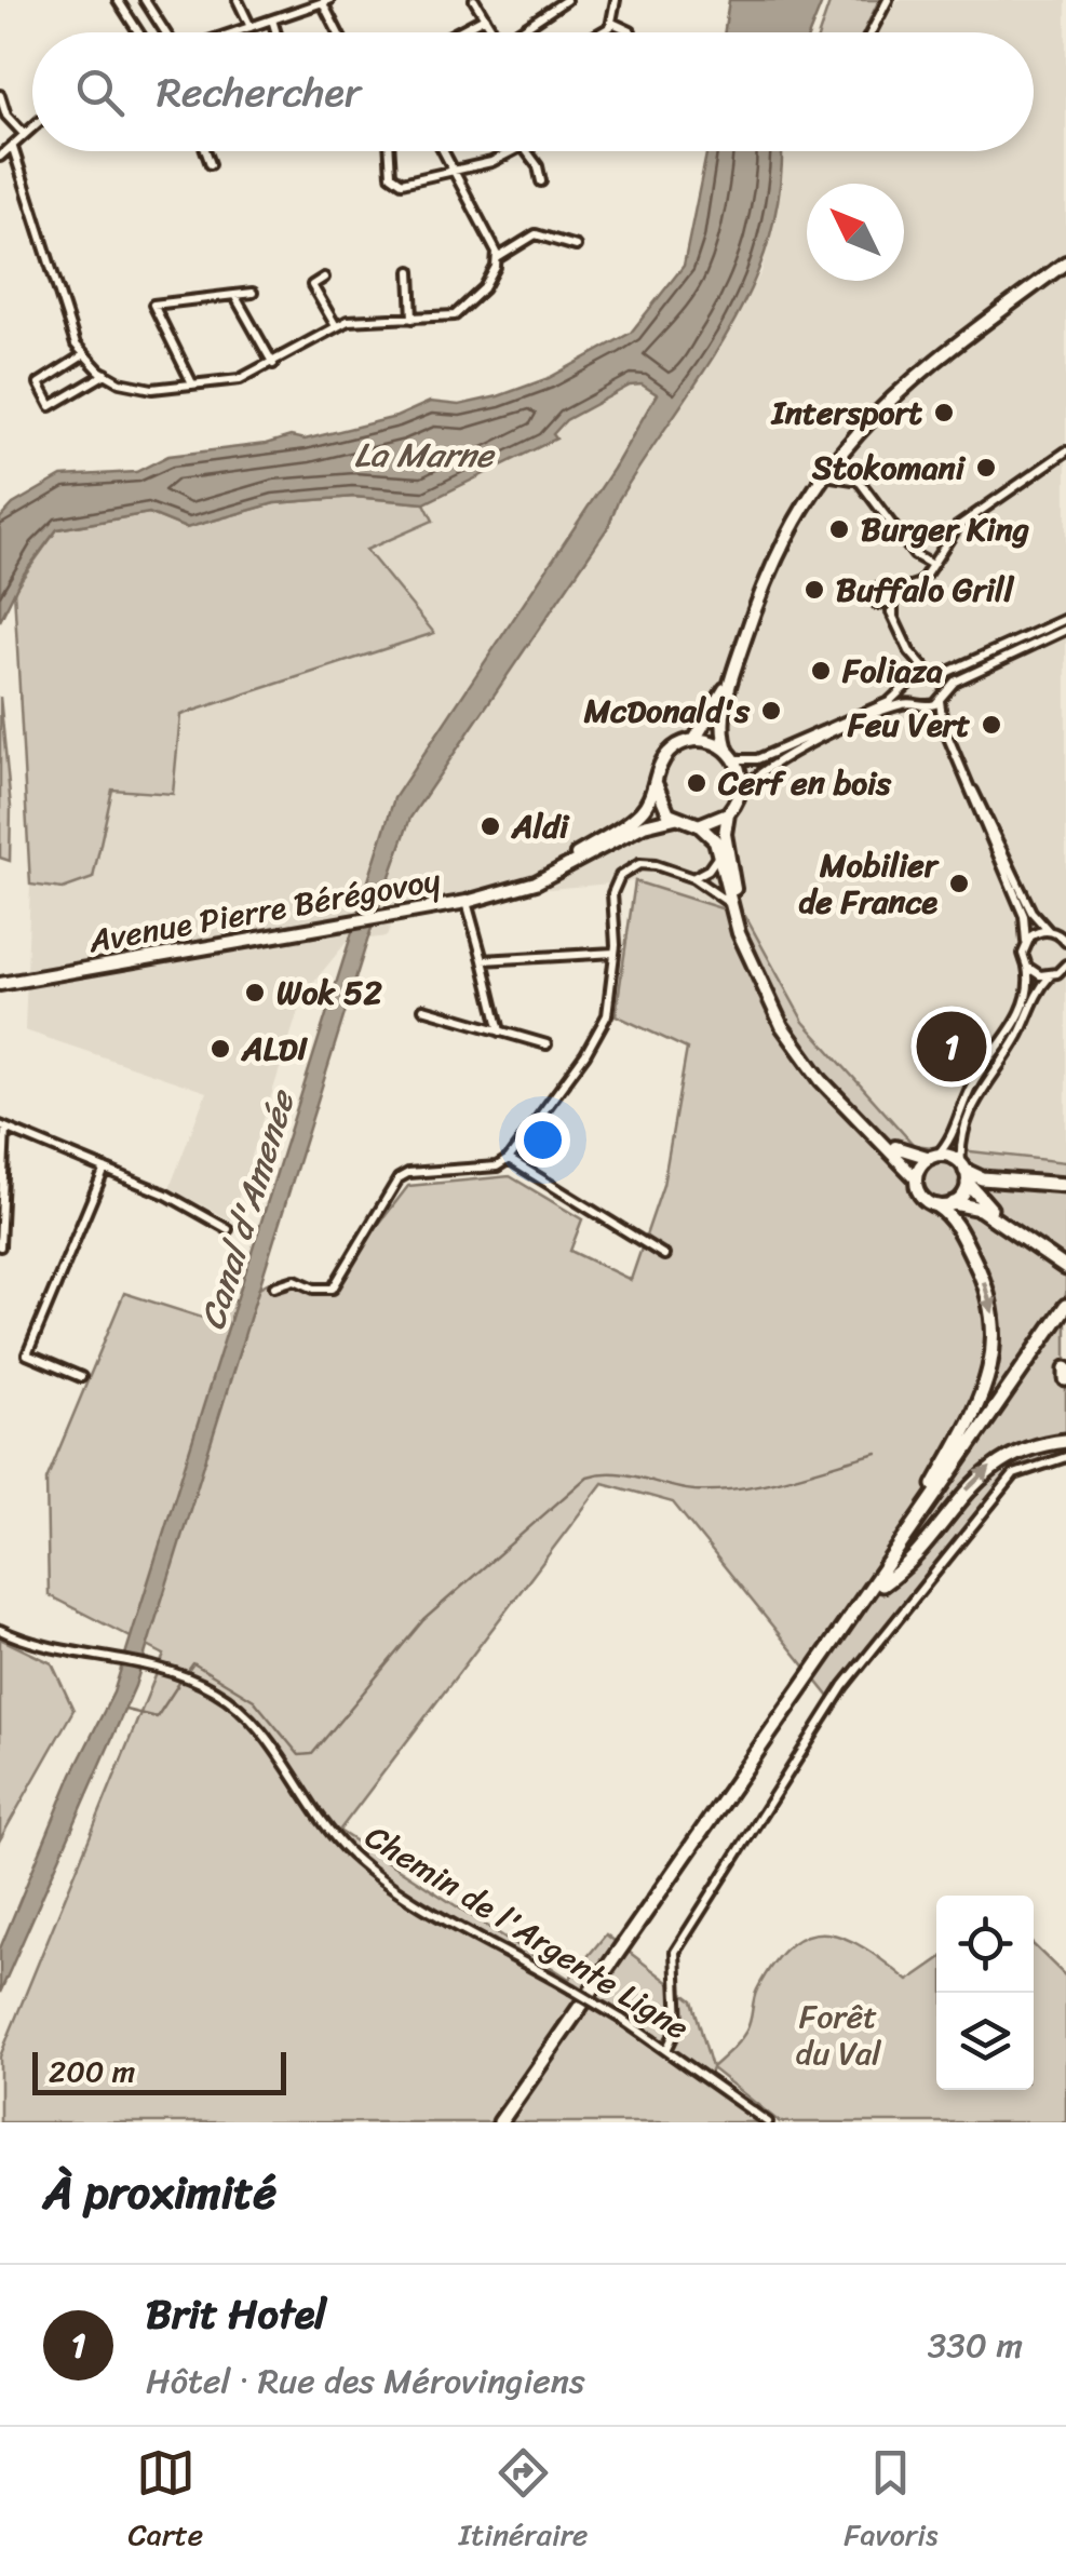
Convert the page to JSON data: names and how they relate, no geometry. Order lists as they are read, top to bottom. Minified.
{"streets":{"main road":["Avenue Pierre Bérégovoy"],"street":["Chemin de l'Argente Ligne"]},"water":["La Marne","Canal d'Amenée"],"parks":["Forêt du Val"],"places":["Intersport","Stokomani","Burger King","Buffalo Grill","Foliaza","McDonald's","Feu Vert","Cerf en bois","Aldi","Mobilier de France","Wok 52","ALDI"],"scale_bar":"200 m","north":"top left","page":{"search":"Rechercher","pins":"1","scale":"200 m","heading":"À proximité","list":[{"mark":"1","name":"Brit Hotel","note":"Hôtel · Rue des Mérovingiens","value":"330 m"}],"nav":["Carte","Itinéraire","Favoris"]}}
